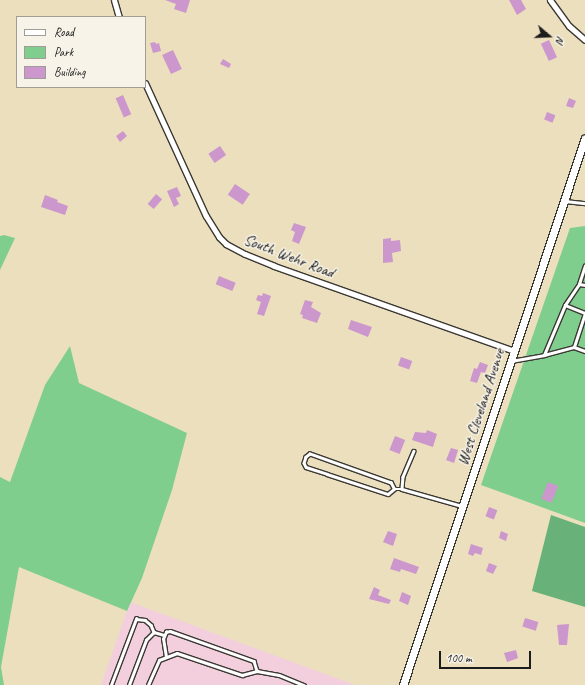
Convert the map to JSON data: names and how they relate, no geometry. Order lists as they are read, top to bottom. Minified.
{"streets":{"main road":["West Cleveland Avenue"],"street":["South Wehr Road"]},"crossings":[["South Wehr Road","West Cleveland Avenue"]],"legend":["Road","Park","Building"],"scale_bar":"100 m","north":"right"}
